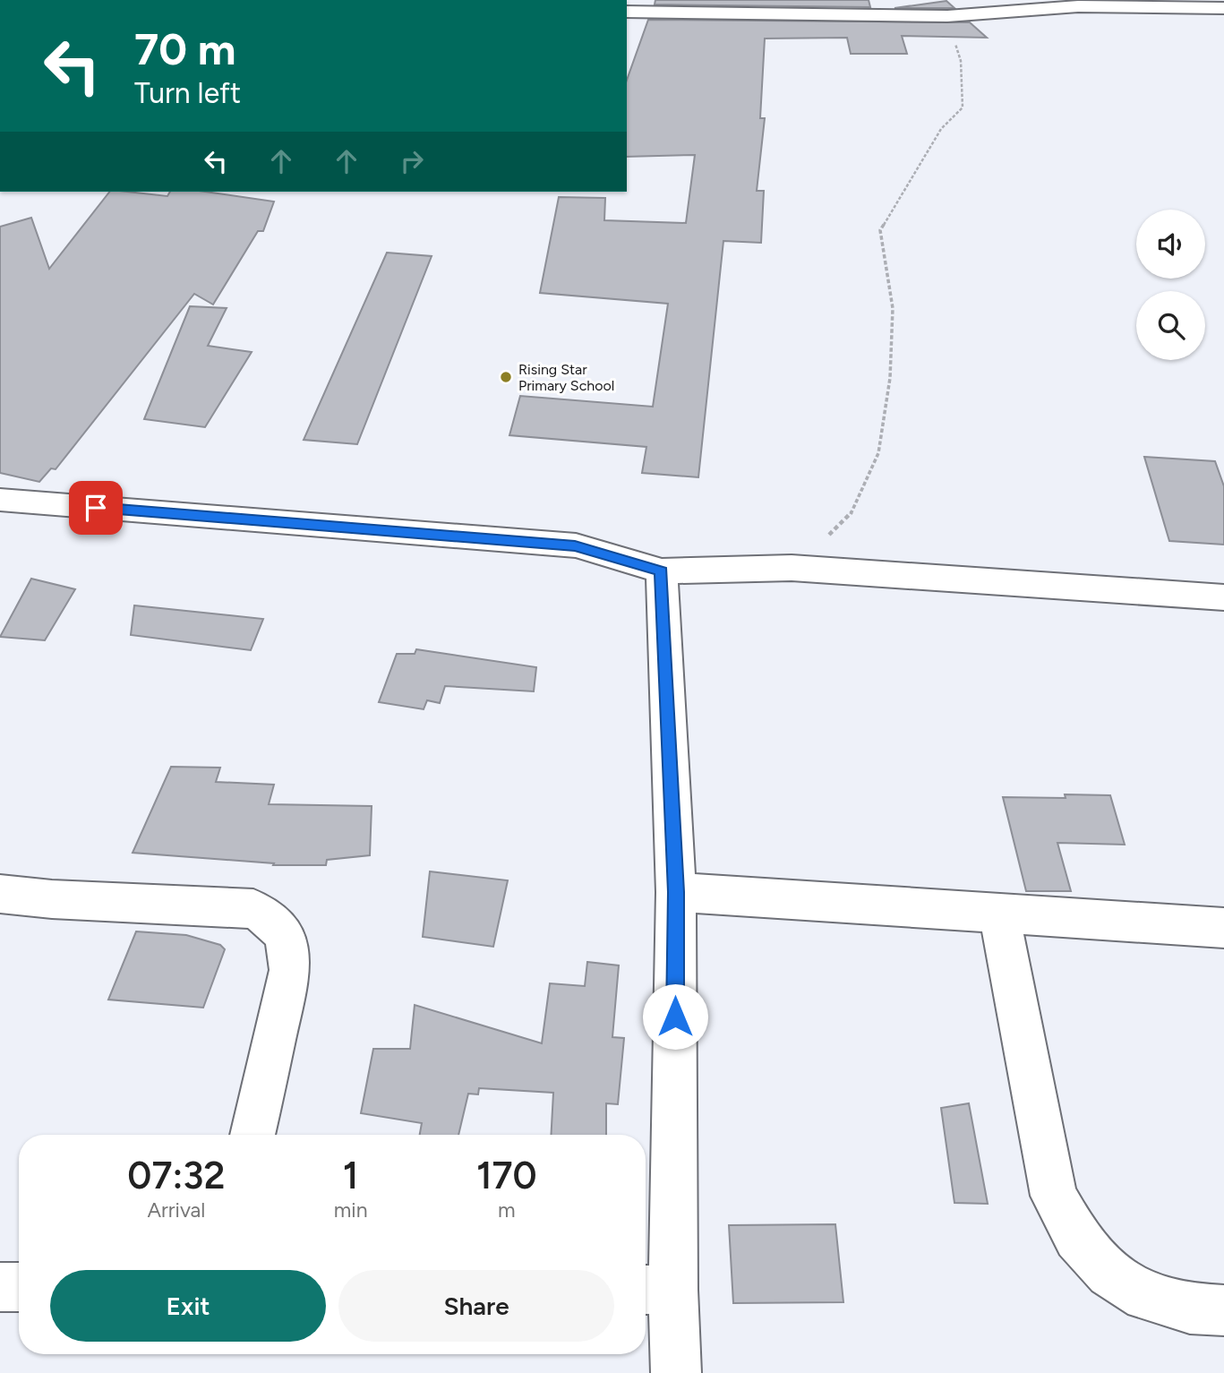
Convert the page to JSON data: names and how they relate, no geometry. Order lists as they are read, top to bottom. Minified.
{"places":["Rising Star Primary School"],"page":{"turn":["70 m","Turn left"],"eta":["07:32","Arrival","1","min","170","m"],"buttons":["Exit","Share"]}}
